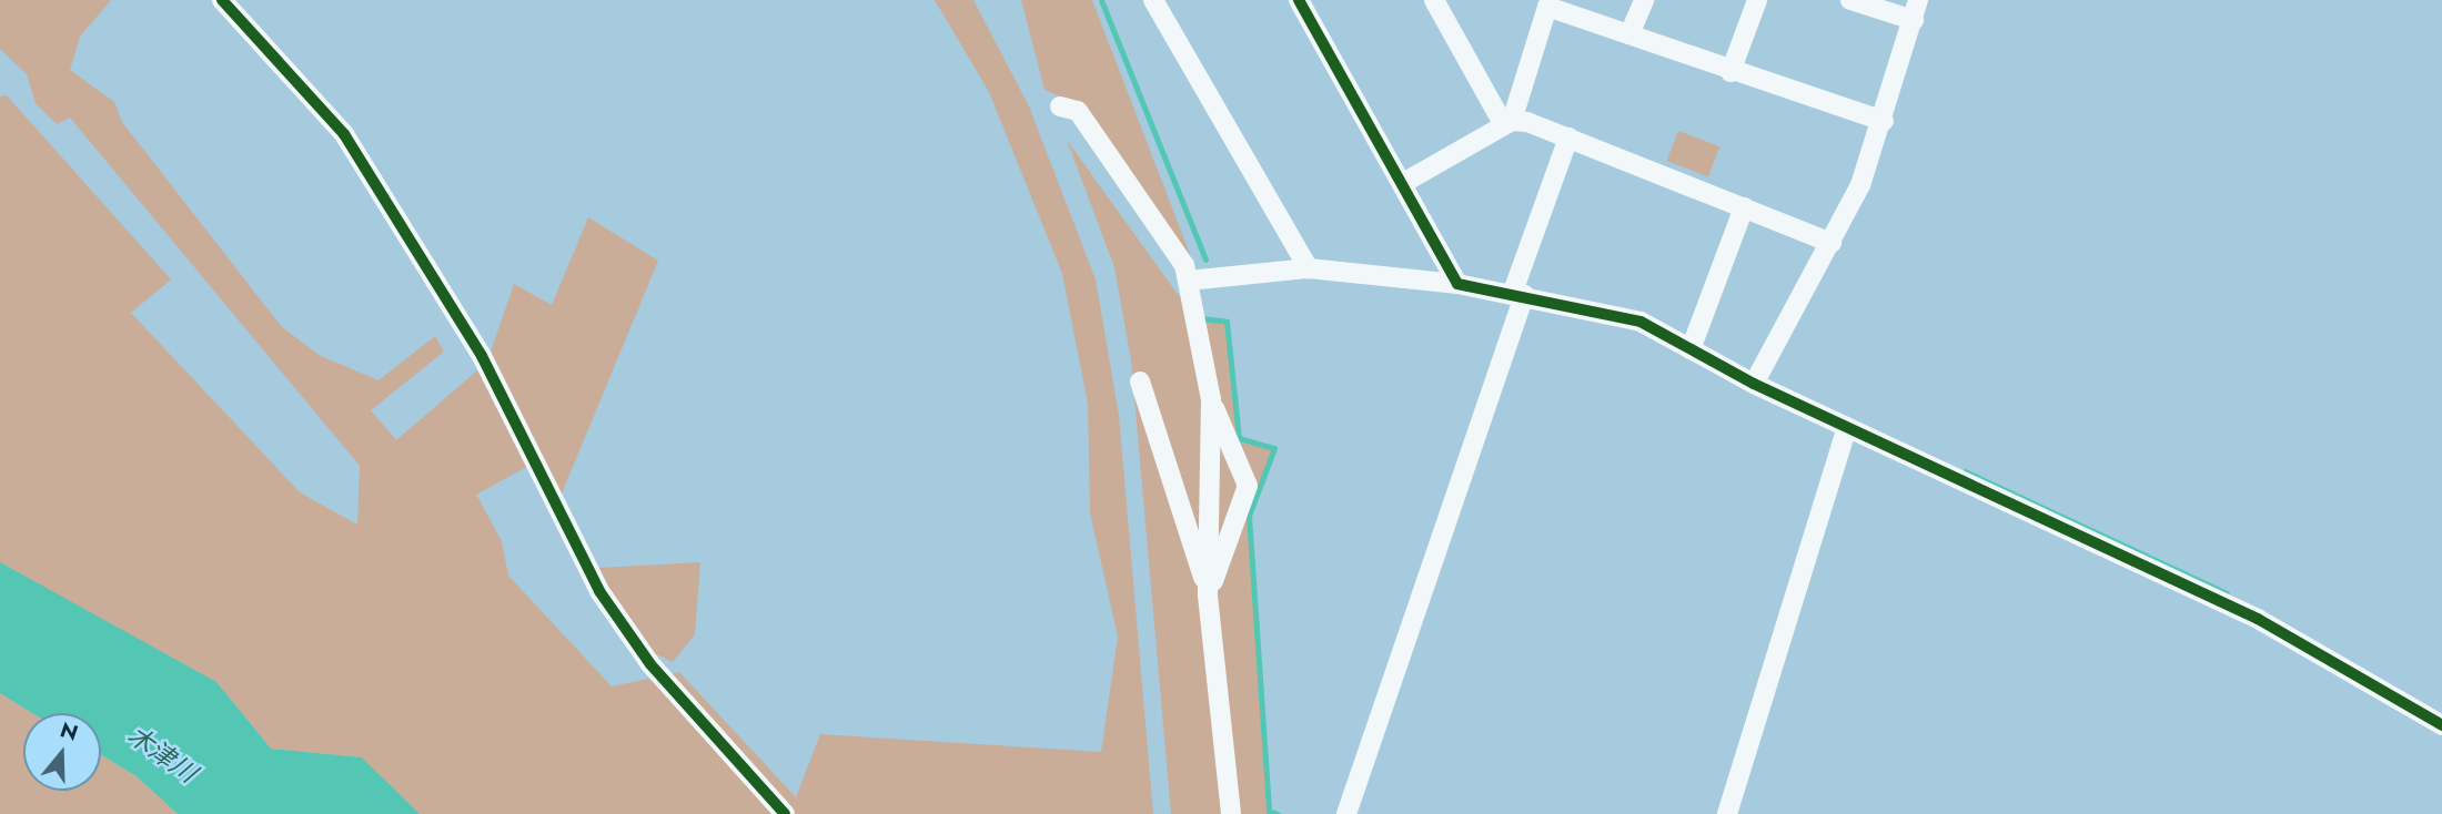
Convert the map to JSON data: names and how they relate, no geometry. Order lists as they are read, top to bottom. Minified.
{"water":["木津川"],"north":"top"}
